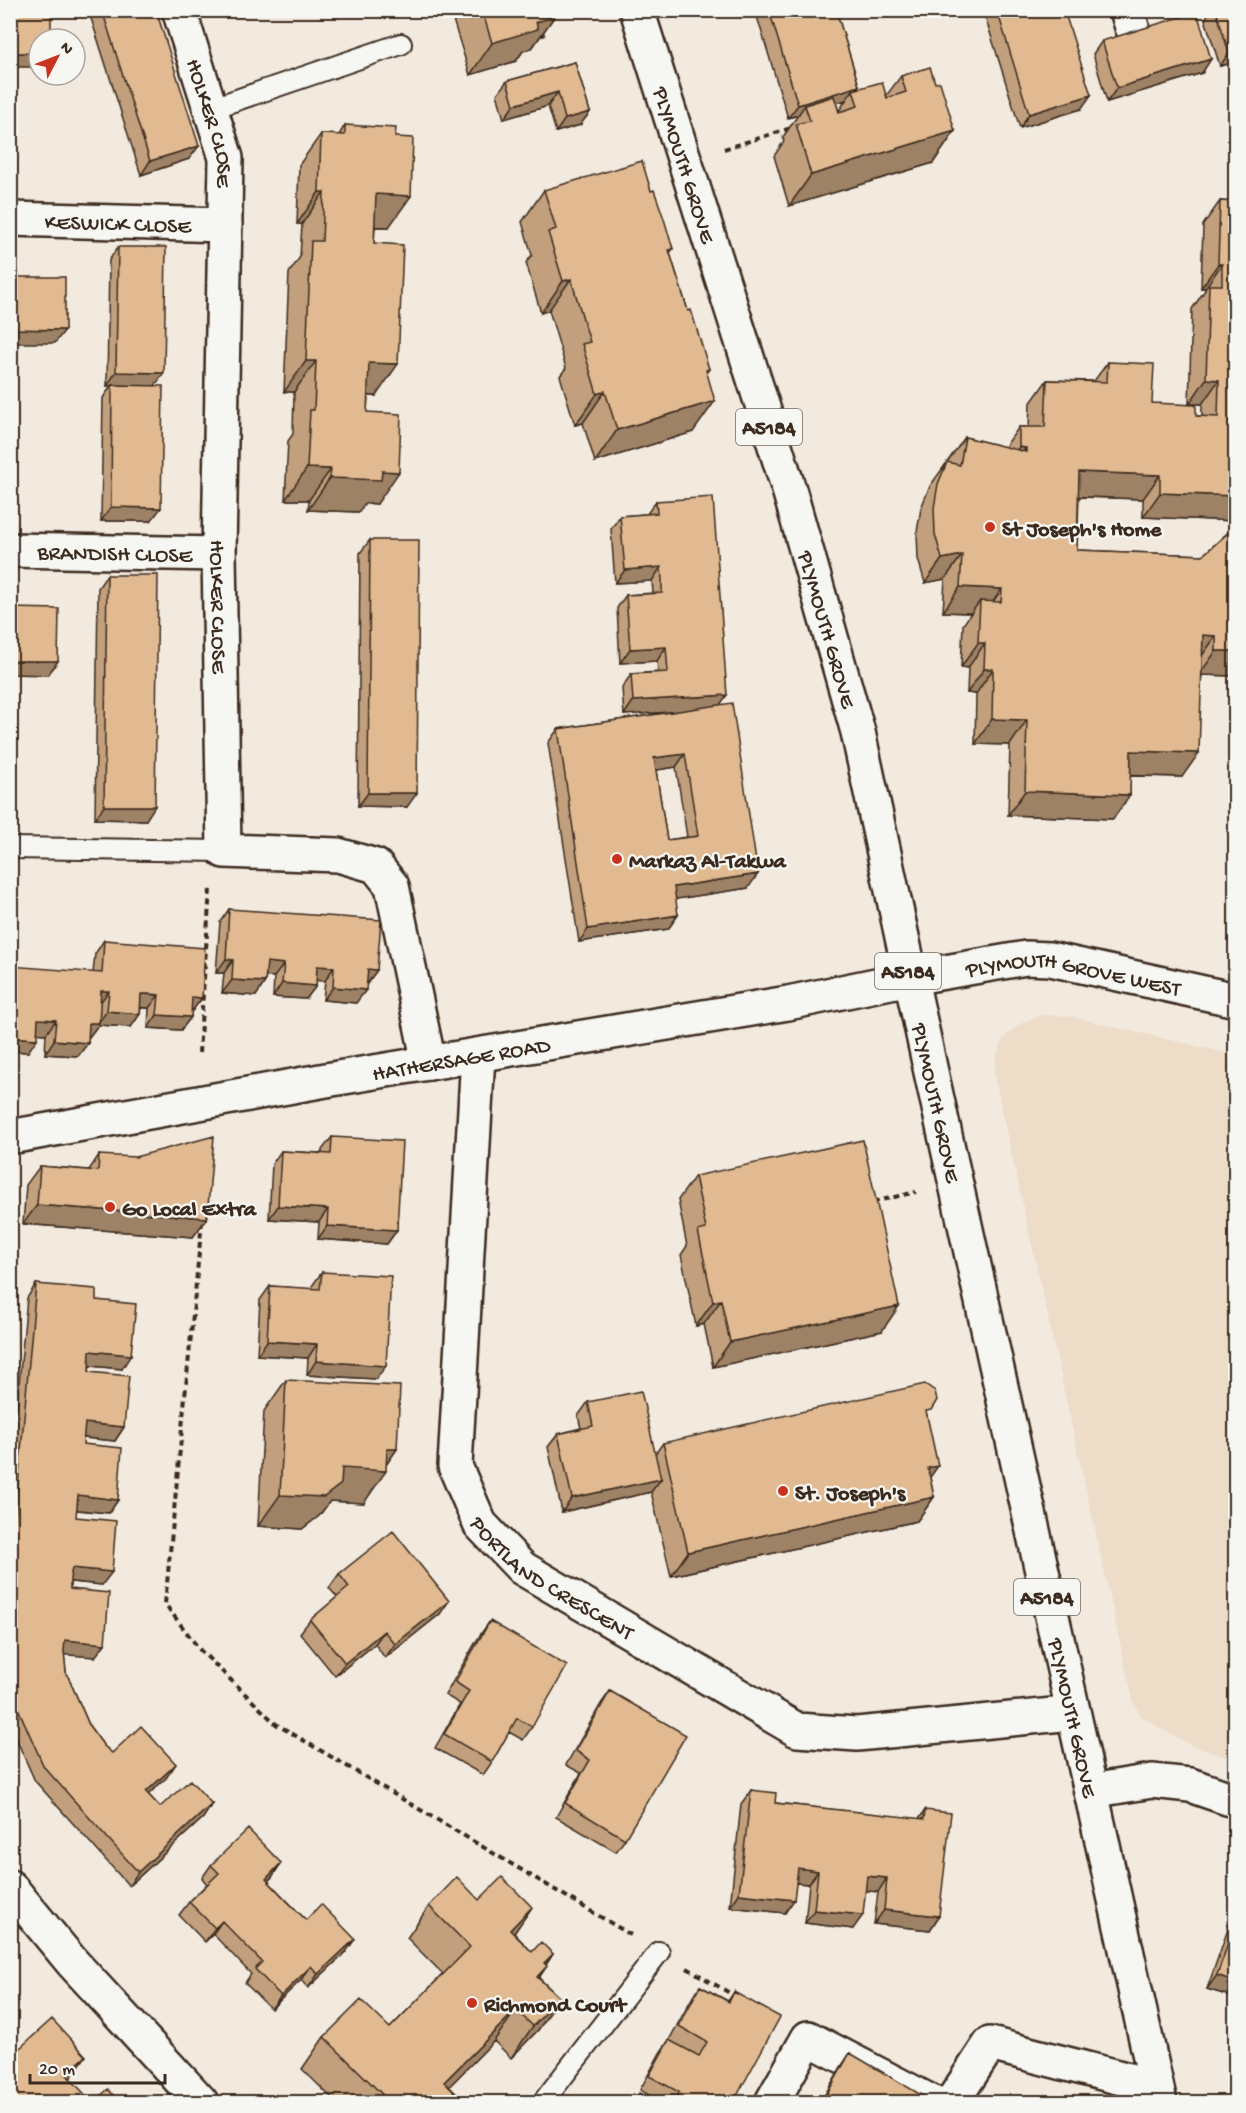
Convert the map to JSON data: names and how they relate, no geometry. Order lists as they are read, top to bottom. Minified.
{"streets":{"street":["HOLKER CLOSE","PLYMOUTH GROVE","KESWICK CLOSE","A5184","BRANDISH CLOSE","PLYMOUTH GROVE WEST","HATHERSAGE ROAD","PORTLAND CRESCENT"]},"crossings":[["HOLKER CLOSE","KESWICK CLOSE"],["HOLKER CLOSE","BRANDISH CLOSE"],["PLYMOUTH GROVE","PLYMOUTH GROVE WEST"],["PLYMOUTH GROVE","HATHERSAGE ROAD"],["PLYMOUTH GROVE","PORTLAND CRESCENT"],["PLYMOUTH GROVE WEST","HATHERSAGE ROAD"],["HATHERSAGE ROAD","PORTLAND CRESCENT"]],"places":["St Joseph's Home","Markaz Al-Takwa","Go Local Extra","St. Joseph's","Richmond Court"],"scale_bar":"20 m","north":"top right"}
